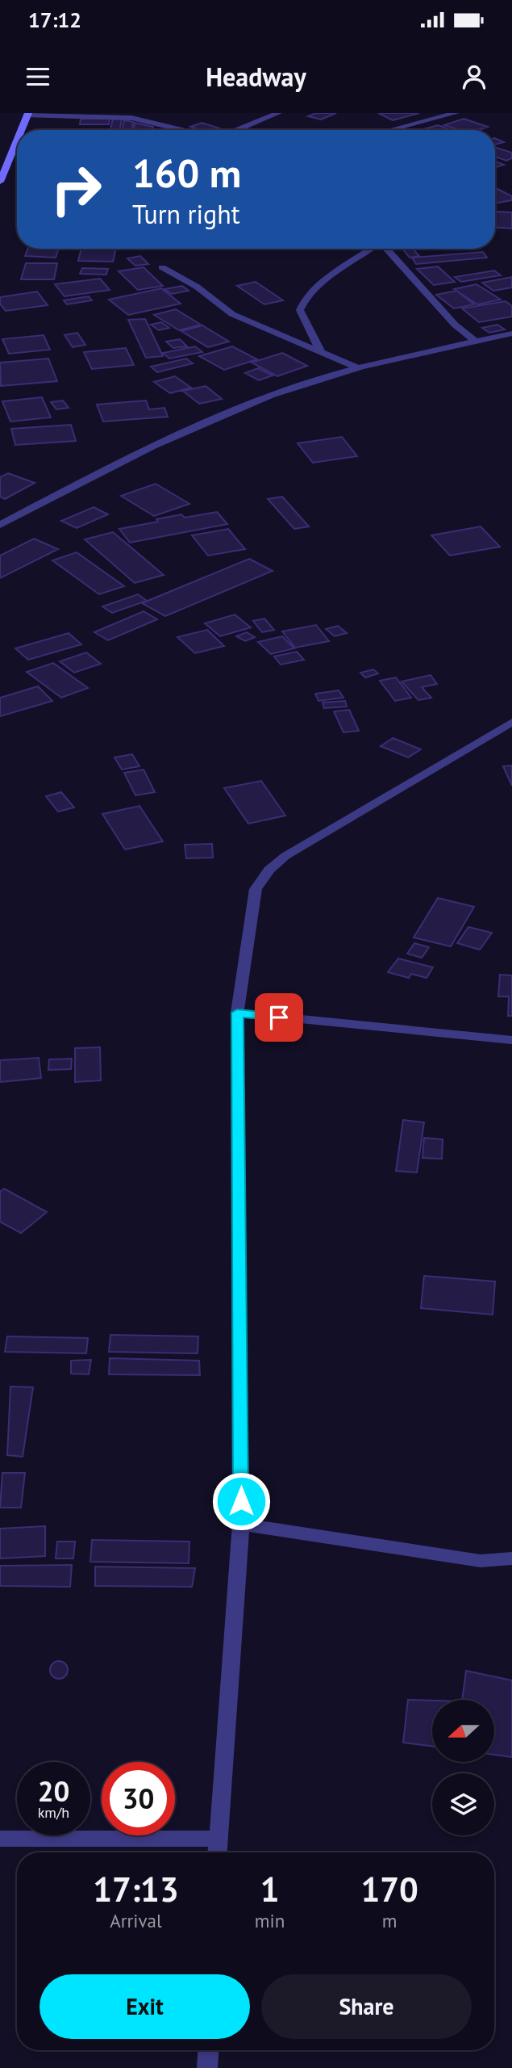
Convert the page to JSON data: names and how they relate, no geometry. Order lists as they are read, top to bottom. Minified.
{"north":"left","page":{"status":"17:12","header":"Headway","turn":["160 m","Turn right"],"speed":"20 km/h","limit":"30","eta":["17:13","Arrival","1","min","170","m"],"buttons":["Exit","Share"]}}
